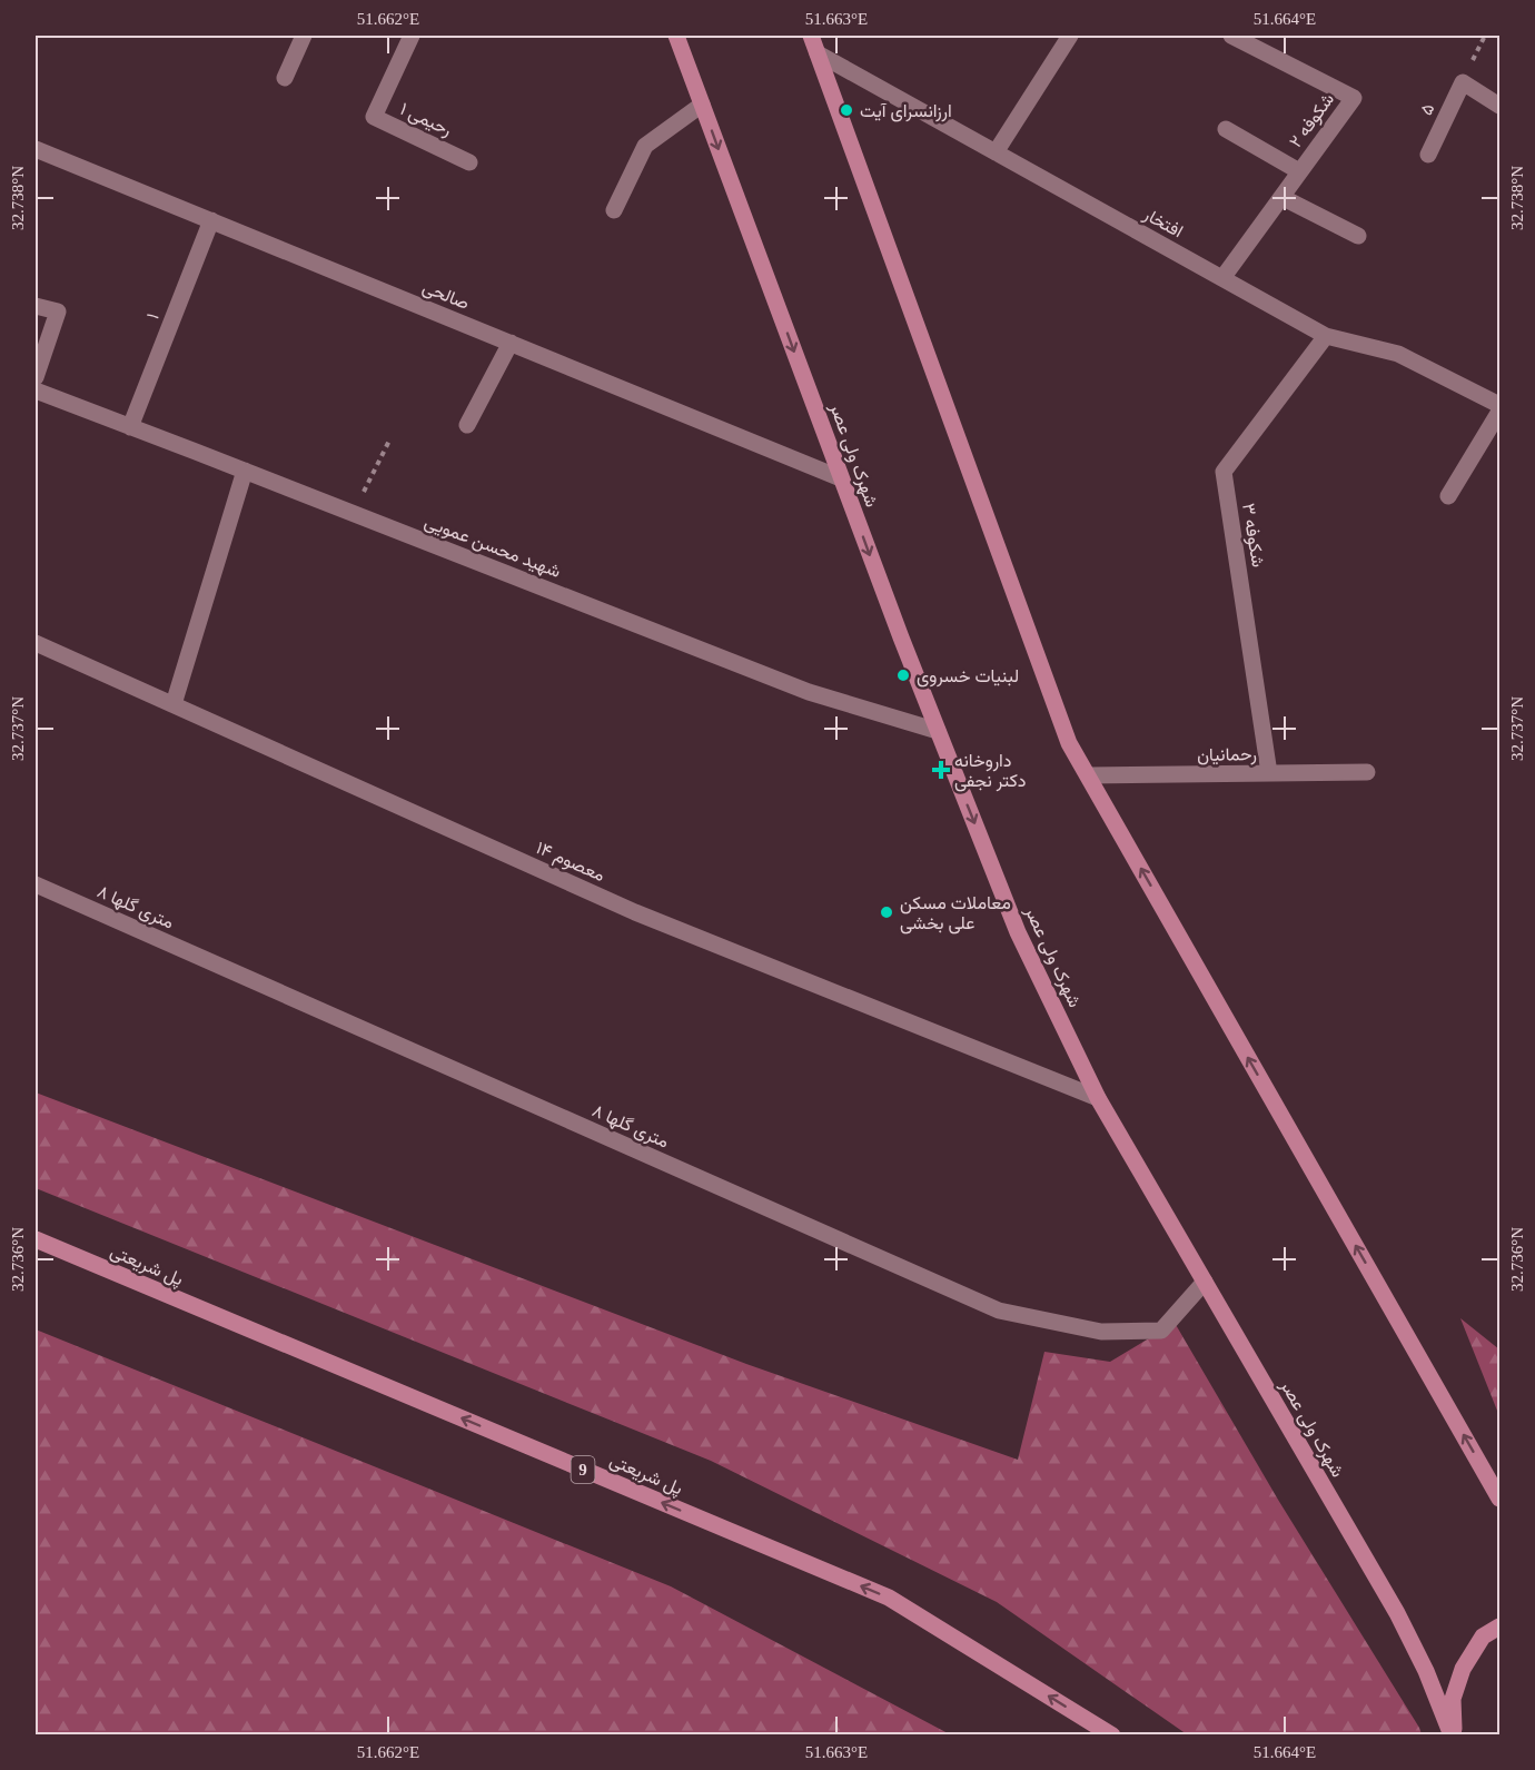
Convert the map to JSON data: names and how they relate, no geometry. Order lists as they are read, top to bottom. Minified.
{"streets":{"main road":["شهرک ولی عصر","پل شریعتی","9"],"street":["۵","رحیمی ۱","شکوفه ۲","افتخار","صالحی","۱","شکوفه ۳","شهید محسن عمویی","رحمانیان","۱۴ معصوم","۸ متری گلها"]},"crossings":[["شکوفه ۲","افتخار"],["افتخار","شکوفه ۳"],["صالحی","۱"],["صالحی","شهرک ولی عصر"],["۱","شهید محسن عمویی"],["شهرک ولی عصر","شهید محسن عمویی"],["شهرک ولی عصر","۱۴ معصوم"],["شهرک ولی عصر","۸ متری گلها"],["شکوفه ۳","رحمانیان"]],"one_way":["پل شریعتی"],"places":{"other":["ارزانسرای آیت","لبنیات خسروی","معاملات مسکن علی بخشی"],"health":["داروخانه دکتر نجفی"]},"coordinates":["51.662°E","51.663°E","51.664°E","32.738°N","32.737°N","32.736°N"]}
